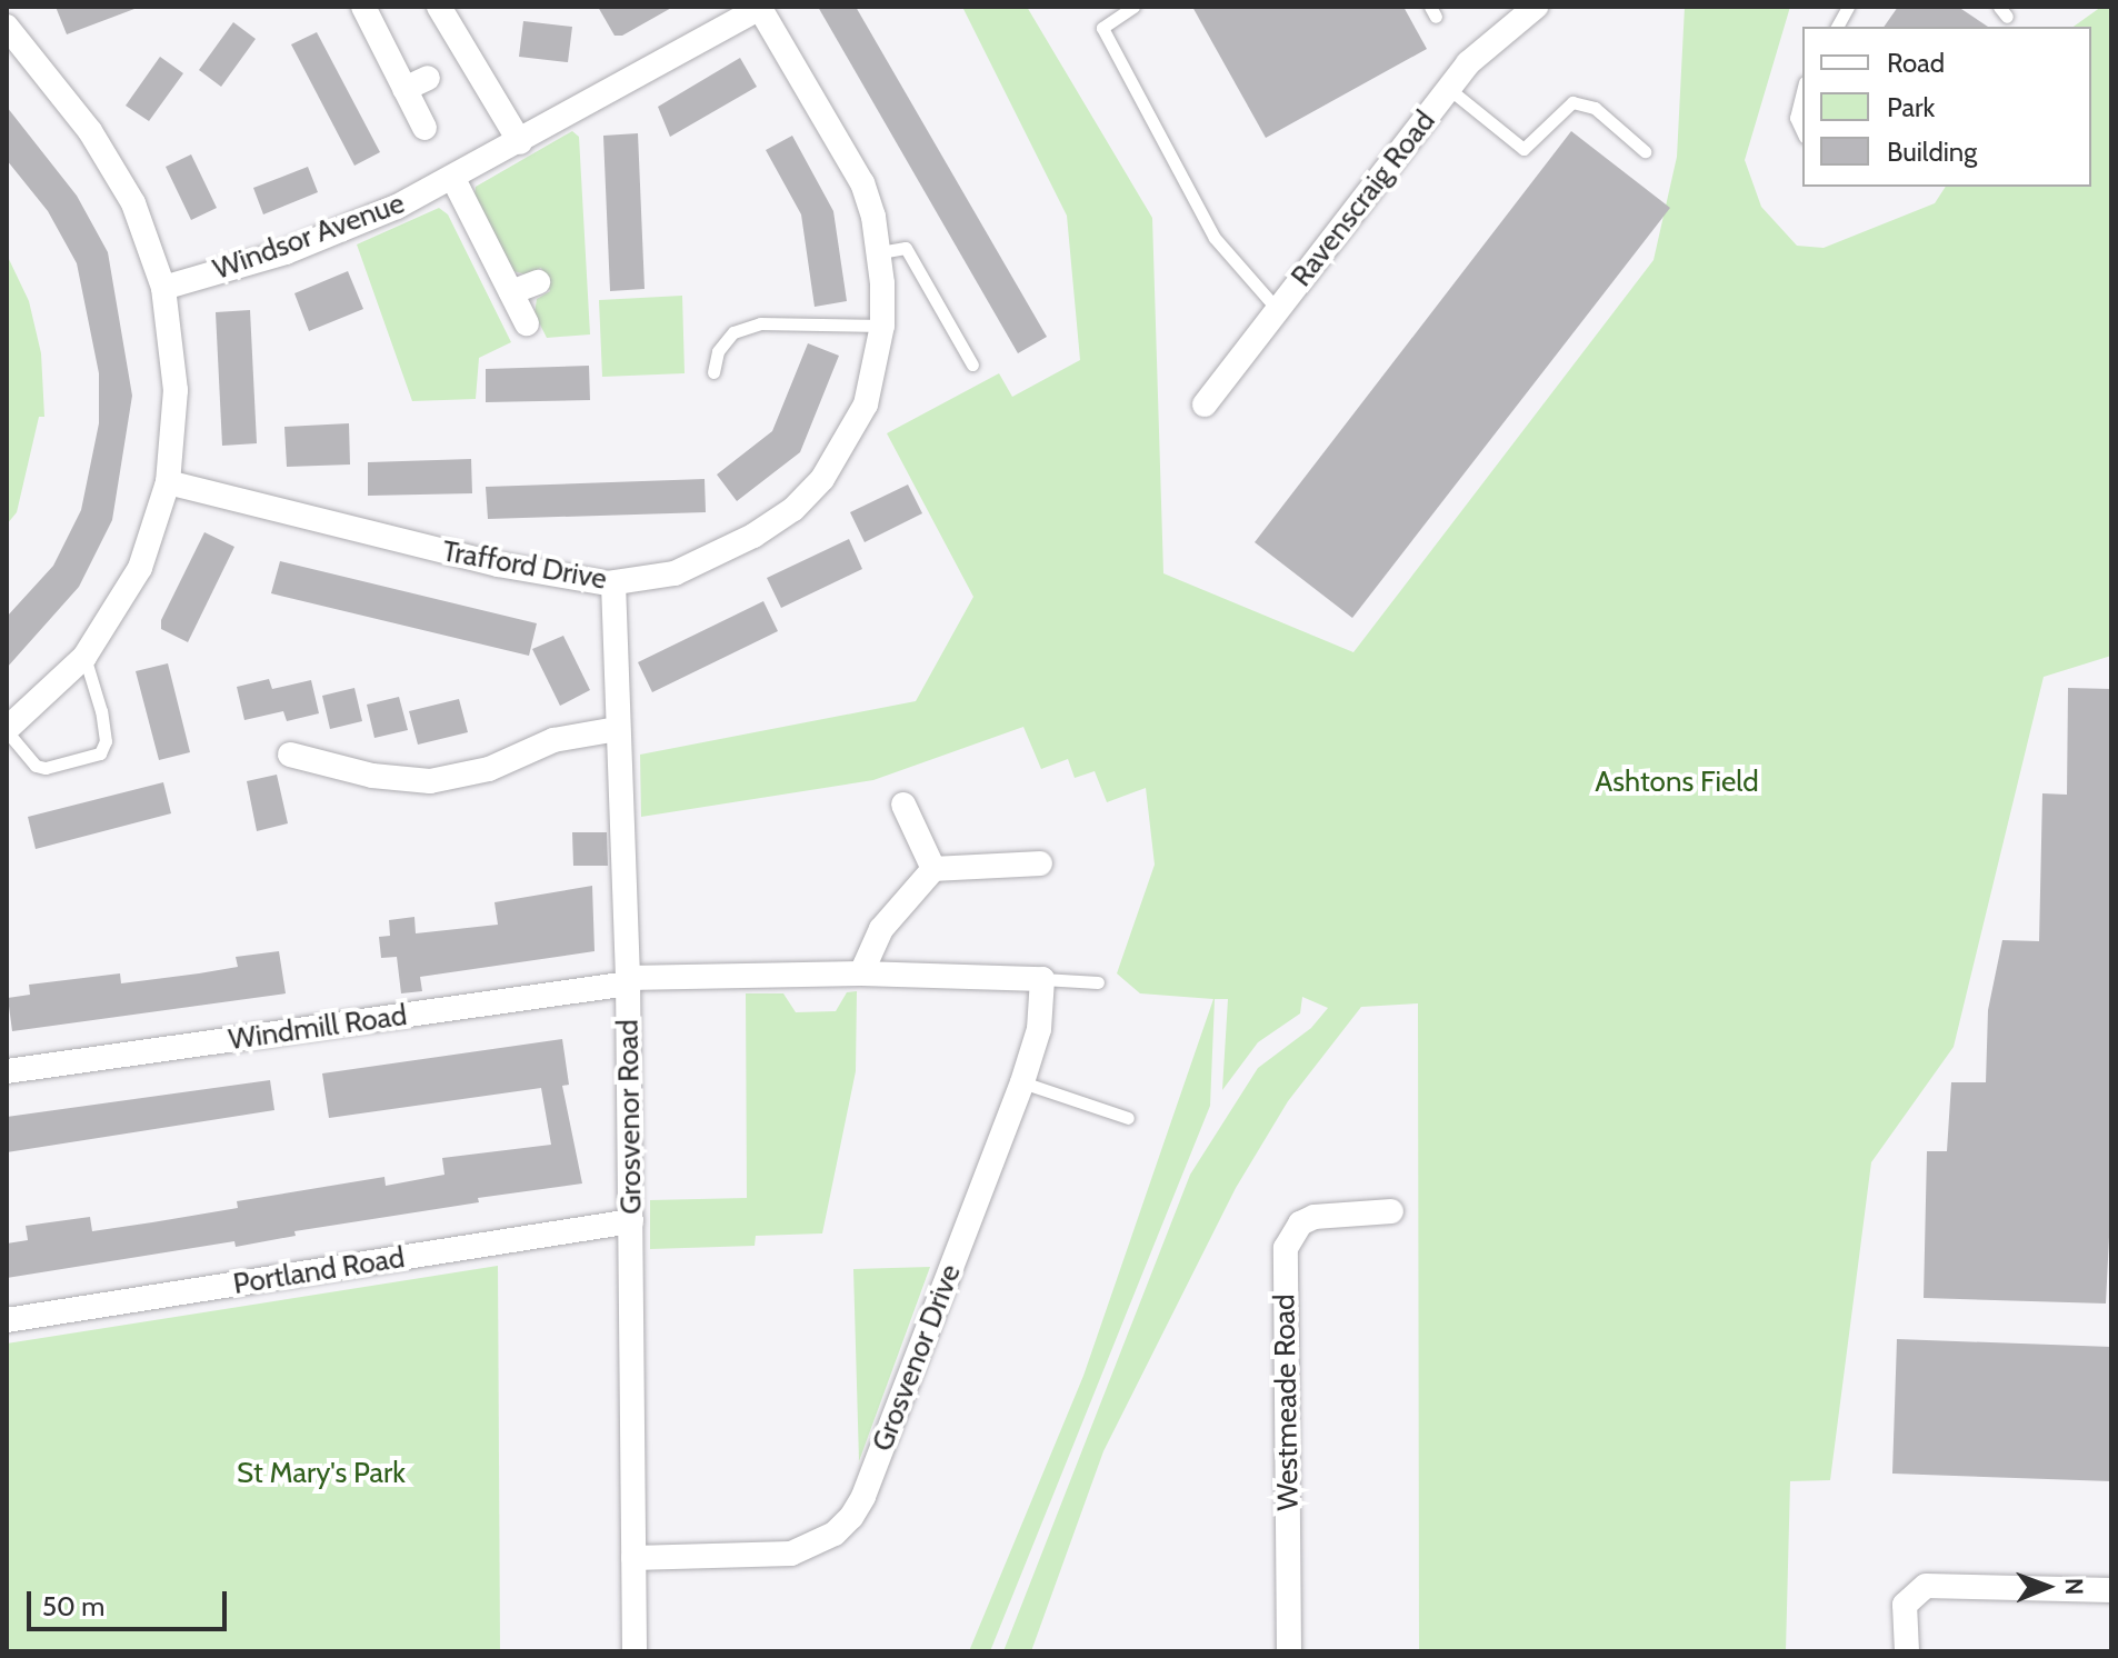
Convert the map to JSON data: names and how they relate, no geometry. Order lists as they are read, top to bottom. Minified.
{"streets":{"street":["Ravenscraig Road","Windsor Avenue","Trafford Drive","Windmill Road","Grosvenor Road","Portland Road","Grosvenor Drive","Westmeade Road"]},"crossings":[["Windsor Avenue","Trafford Drive"],["Trafford Drive","Grosvenor Road"],["Windmill Road","Grosvenor Road"],["Windmill Road","Grosvenor Drive"],["Grosvenor Road","Portland Road"],["Grosvenor Road","Grosvenor Drive"]],"parks":["Ashtons Field","St Mary's Park"],"legend":["Road","Park","Building"],"scale_bar":"50 m","north":"right"}
